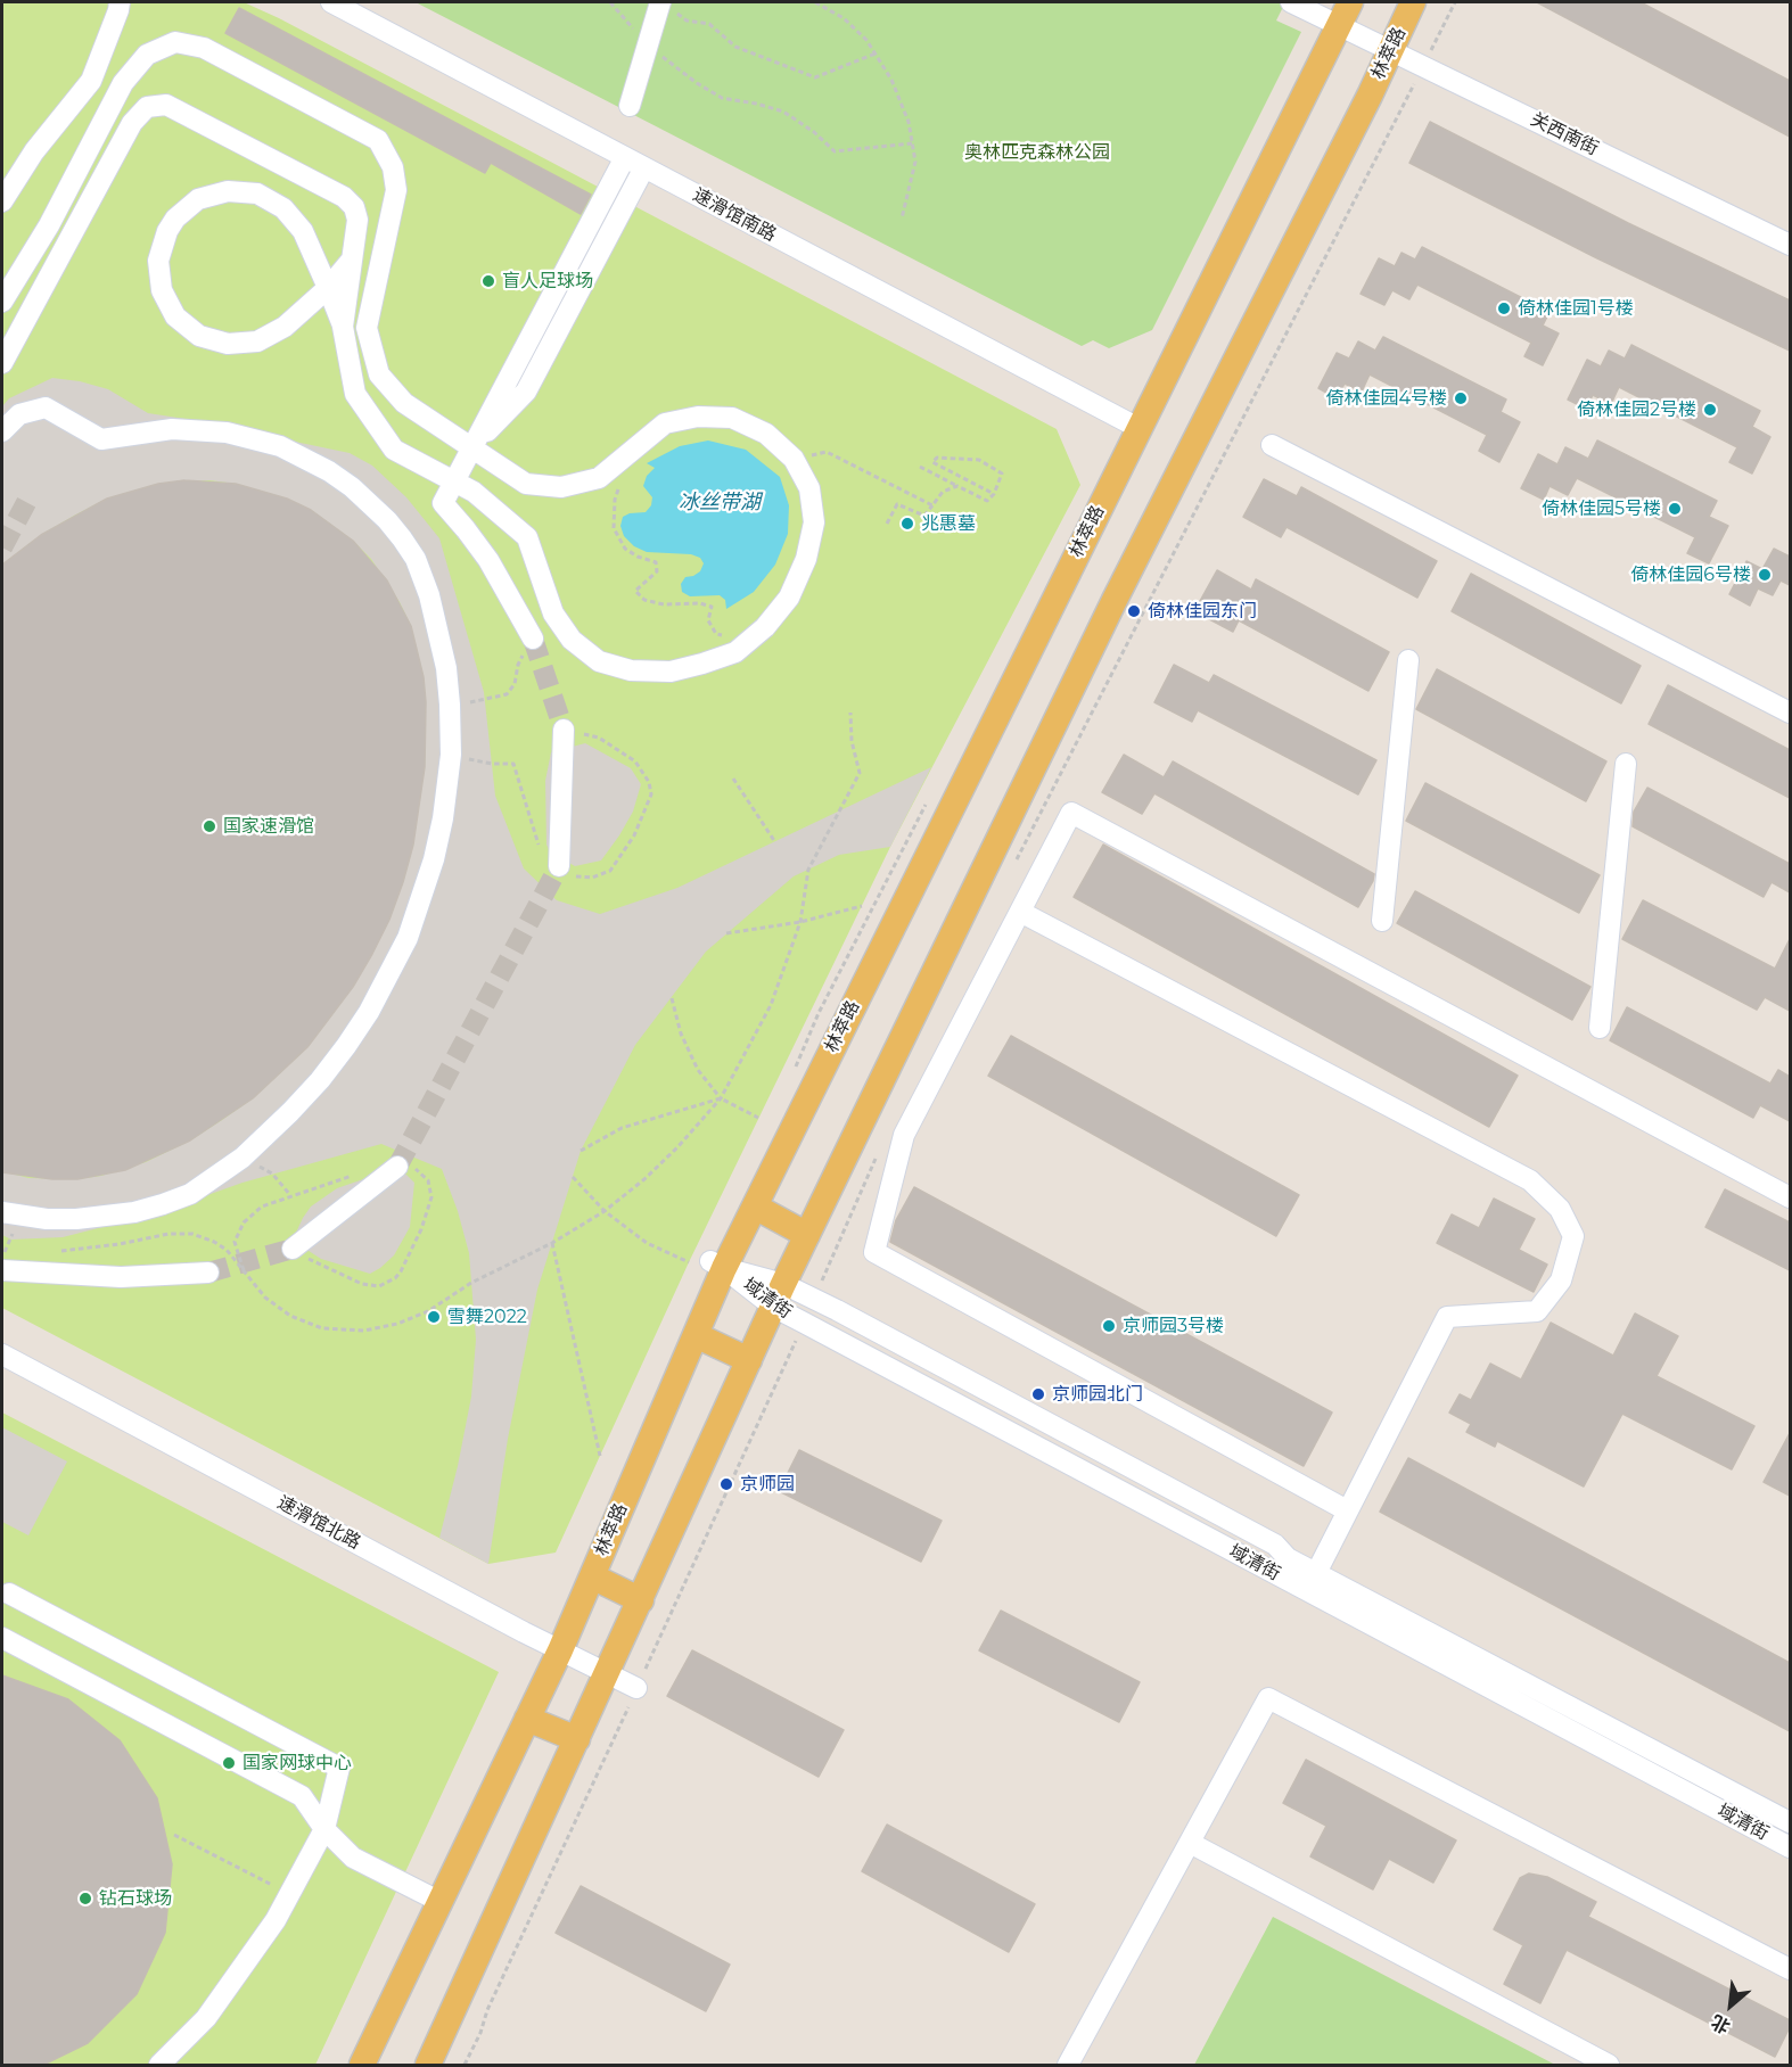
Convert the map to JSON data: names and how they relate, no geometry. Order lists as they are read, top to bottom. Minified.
{"streets":{"main road":["林萃路"],"street":["关西南街","速滑馆南路","域清街","速滑馆北路"]},"crossings":[["林萃路","关西南街"],["林萃路","速滑馆南路"],["林萃路","域清街"],["林萃路","速滑馆北路"]],"water":["冰丝带湖"],"parks":["奥林匹克森林公园"],"places":["盲人足球场","倚林佳园1号楼","倚林佳园4号楼","倚林佳园2号楼","倚林佳园5号楼","兆惠墓","倚林佳园6号楼","倚林佳园东门","国家速滑馆","雪舞2022","京师园3号楼","京师园北门","京师园","国家网球中心","钻石球场"],"north":"bottom left"}
